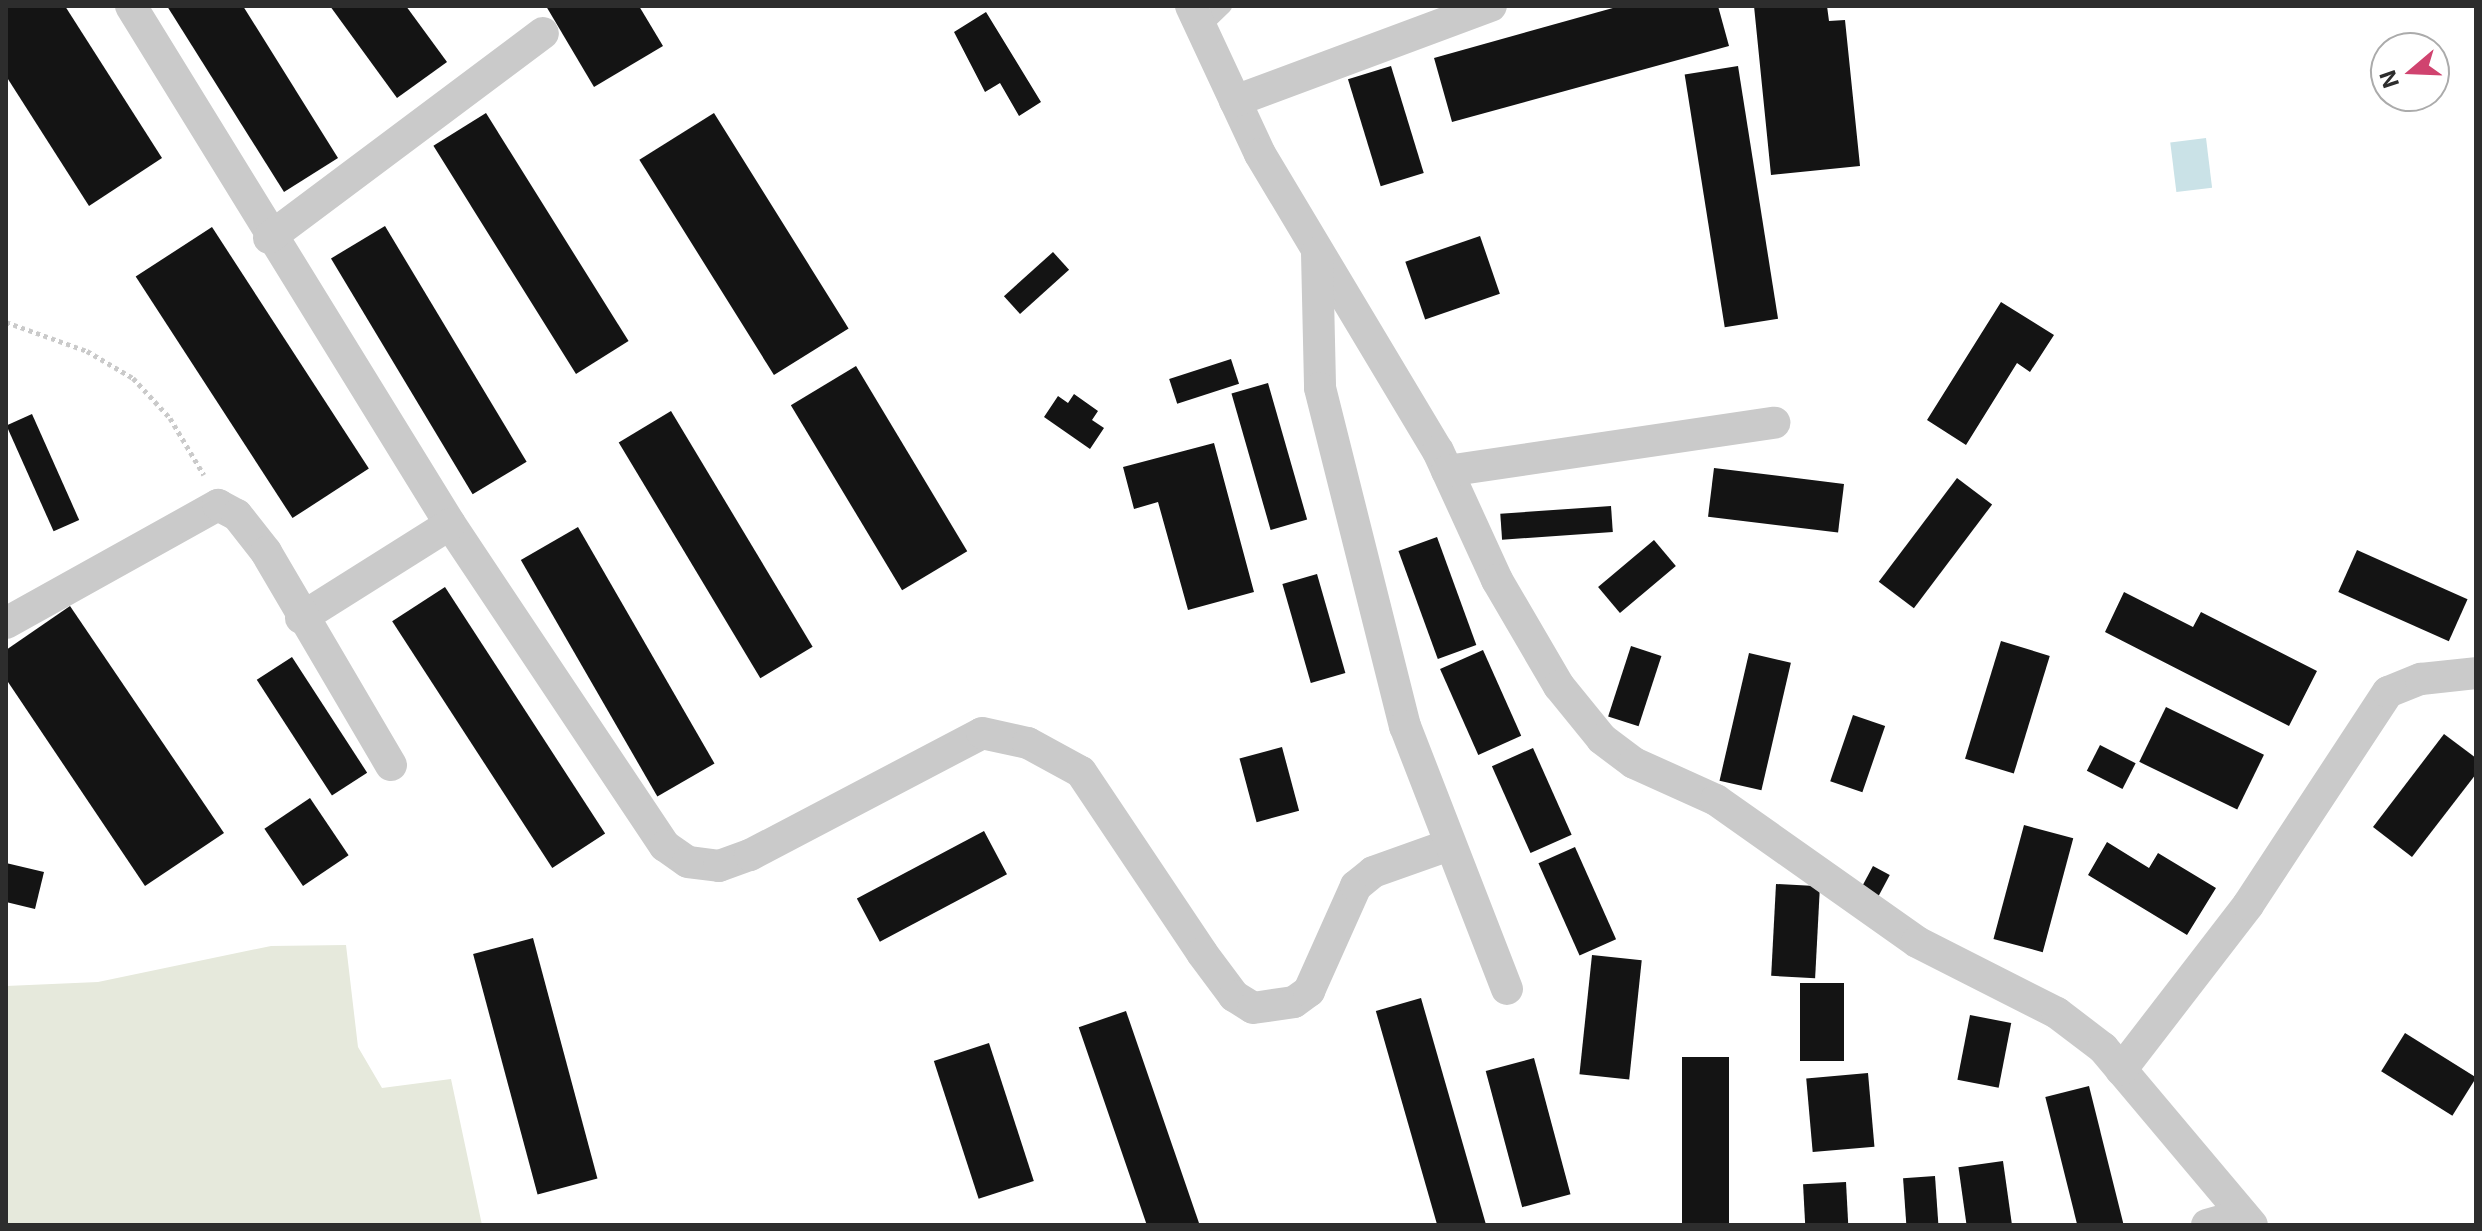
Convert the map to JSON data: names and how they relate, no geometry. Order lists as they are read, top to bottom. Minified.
{"north":"left"}
